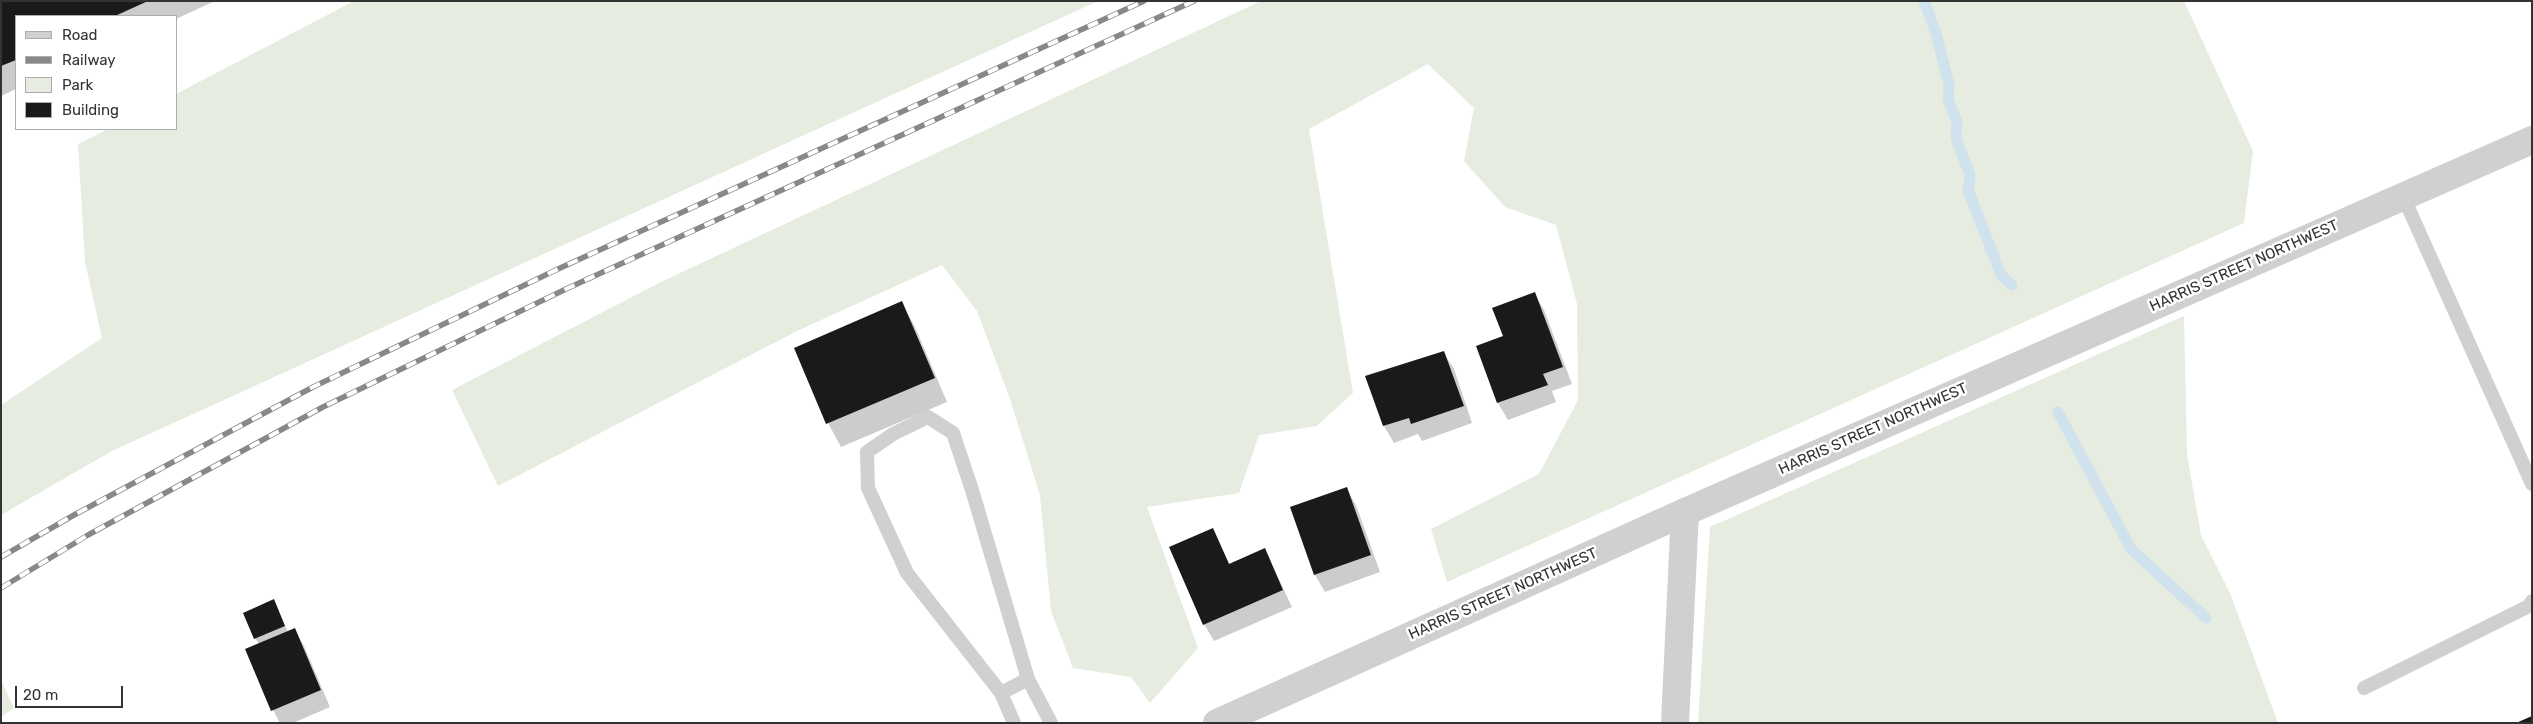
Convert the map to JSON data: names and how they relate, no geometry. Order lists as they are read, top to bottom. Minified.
{"streets":{"street":["HARRIS STREET NORTHWEST"]},"legend":["Road","Railway","Park","Building"],"scale_bar":"20 m"}
